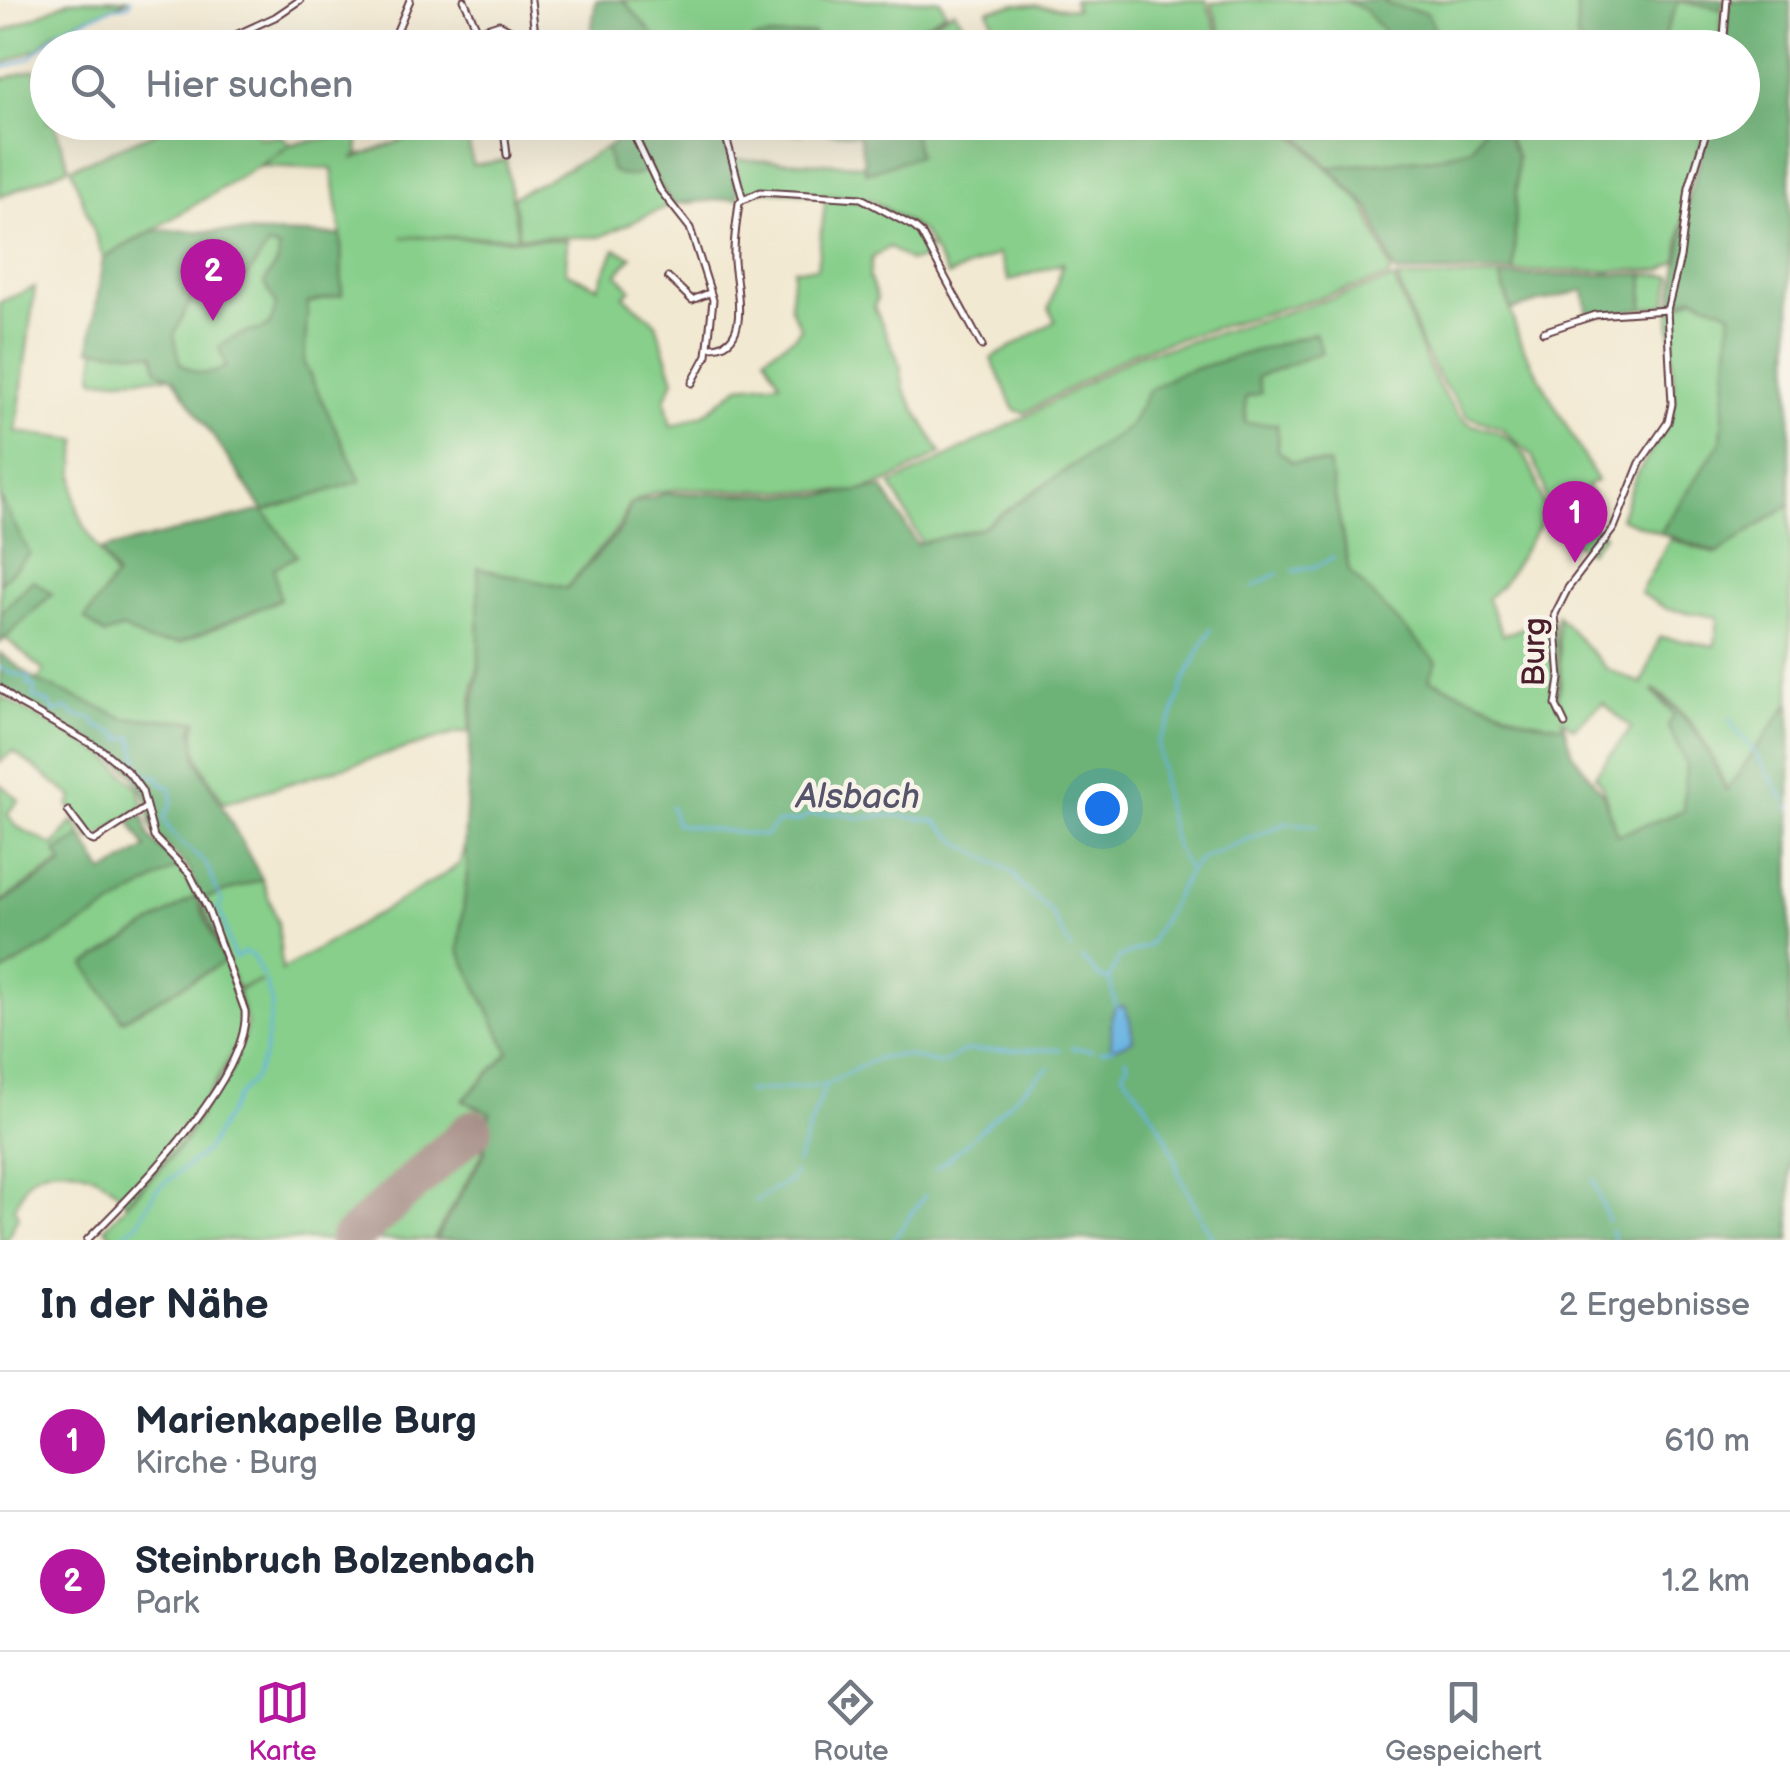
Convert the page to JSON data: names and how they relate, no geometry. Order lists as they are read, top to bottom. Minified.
{"streets":{"street":["Burg"]},"water":["Alsbach"],"page":{"search":"Hier suchen","pins":["2","1"],"heading":["In der Nähe","2 Ergebnisse"],"list":[{"mark":"1","name":"Marienkapelle Burg","note":"Kirche · Burg","value":"610 m"},{"mark":"2","name":"Steinbruch Bolzenbach","note":"Park","value":"1.2 km"}],"nav":["Karte","Route","Gespeichert"]}}
